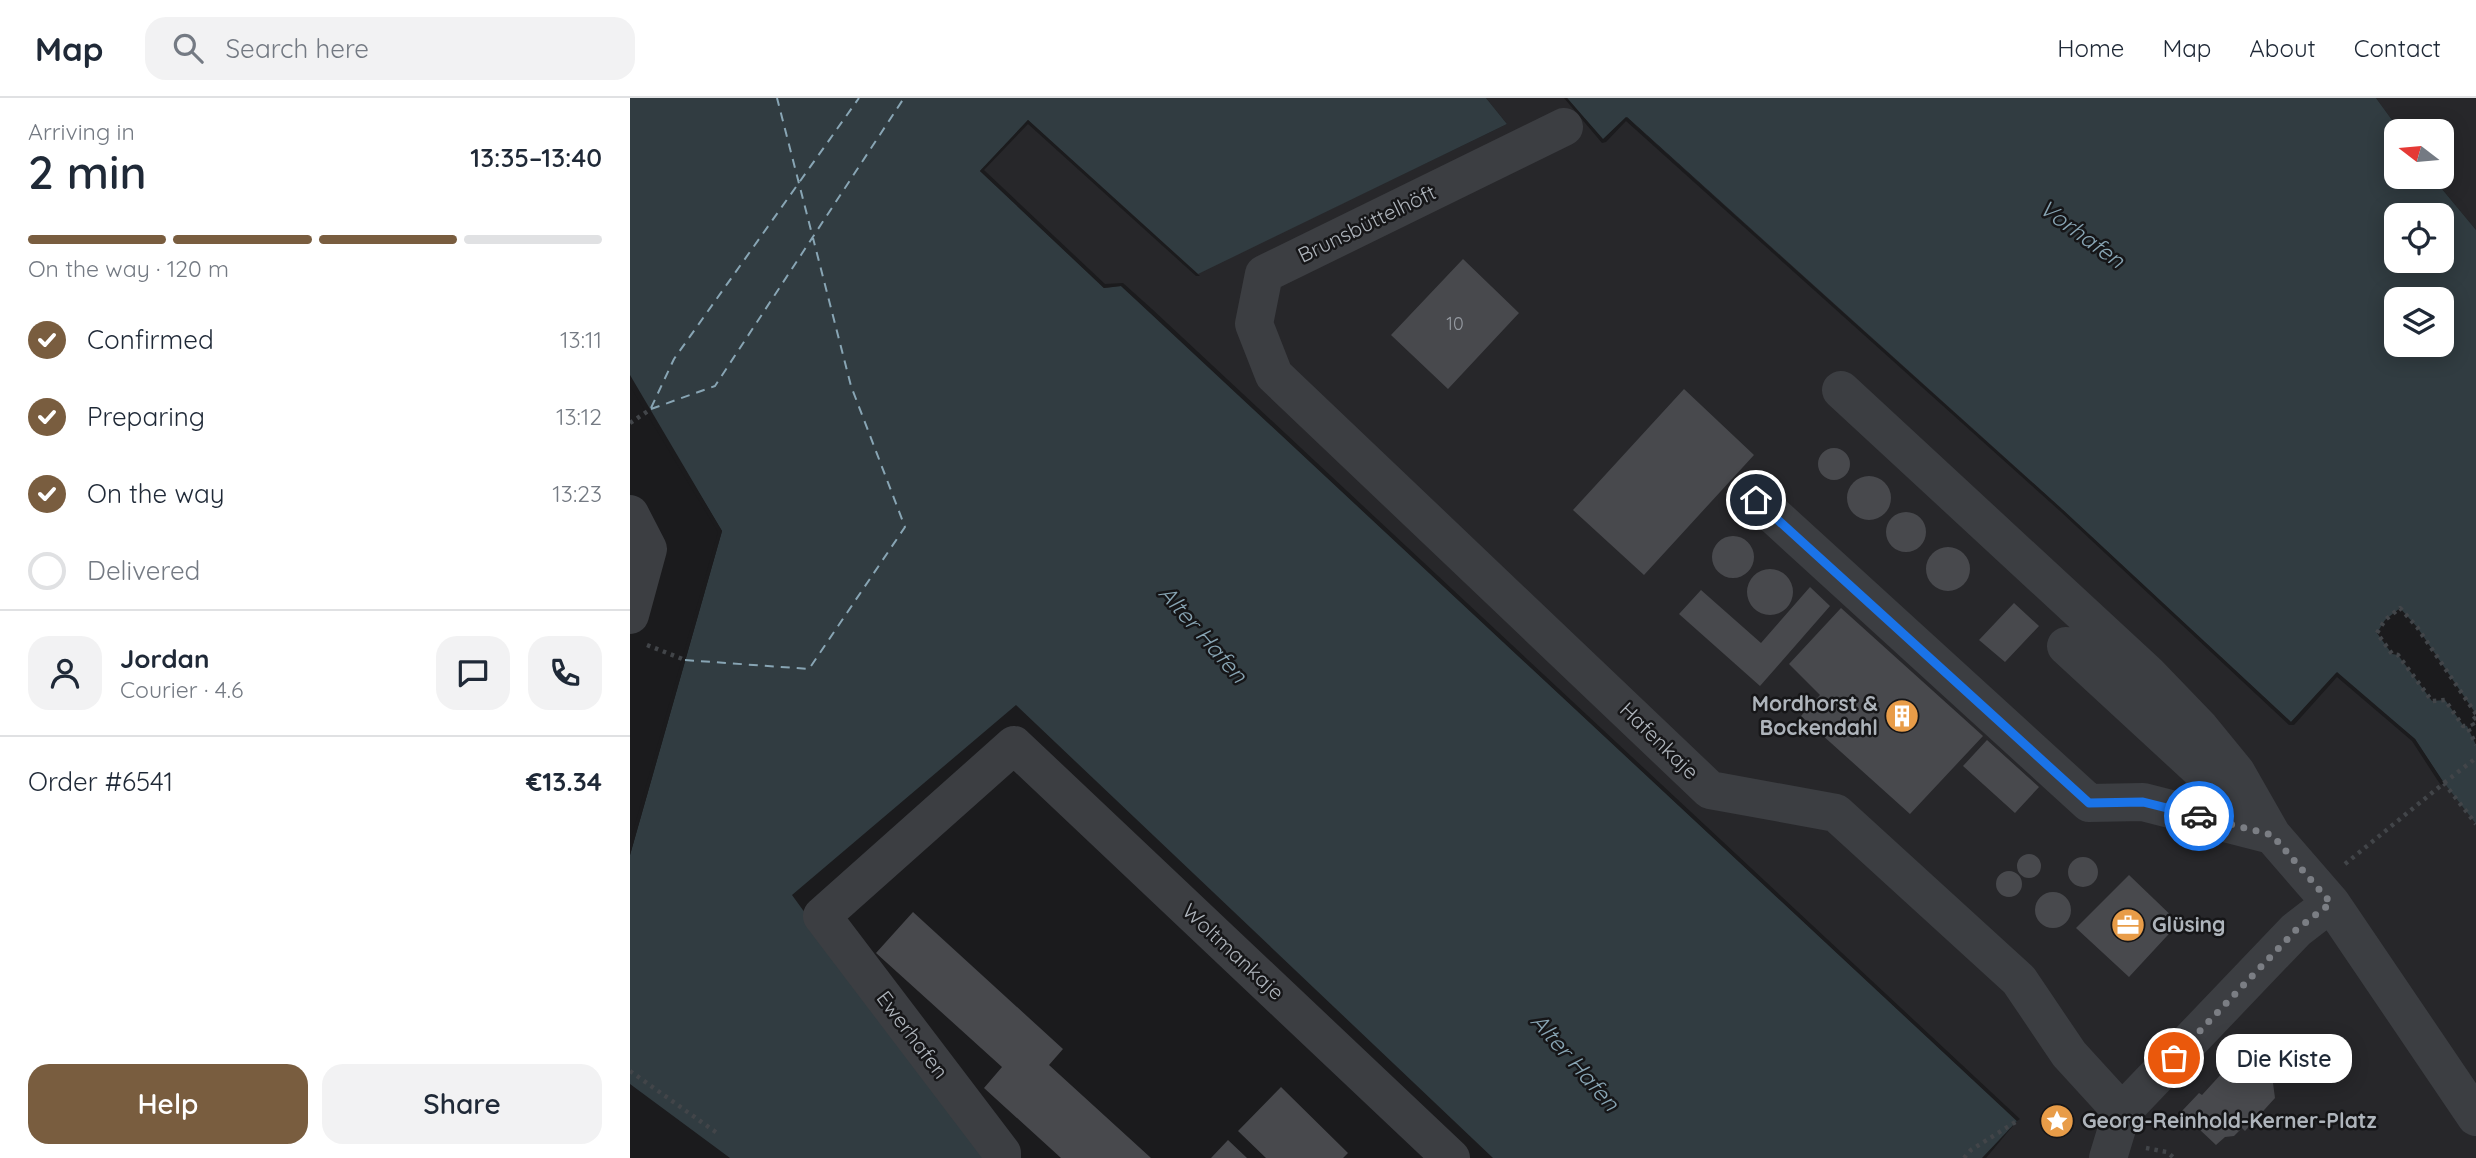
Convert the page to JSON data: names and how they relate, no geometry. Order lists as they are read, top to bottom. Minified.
{"streets":{"street":["Brunsbüttelhöft","Hafenkaje","Woltmankaje","Ewerhafen"]},"crossings":[["Brunsbüttelhöft","Hafenkaje"],["Woltmankaje","Ewerhafen"]],"water":["Vorhafen","Alter Hafen"],"places":{"building":["Mordhorst & Bockendahl"],"office":["Glüsing"],"other":["Die Kiste"],"place":["Georg-Reinhold-Kerner-Platz"]},"house_numbers":["10"],"north":"left","page":{"header":"Map","search":"Search here","nav":["Home","Map","About","Contact"],"heading":["2 min","Arriving in","13:35–13:40"],"panel":["Jordan","Courier · 4.6","Order #6541","€13.34"],"bar":"On the way · 120 m","list":[["Confirmed","13:11"],["Preparing","13:12"],["On the way","13:23"],"Delivered"],"bubble":"Die Kiste","buttons":["Help","Share"]}}
